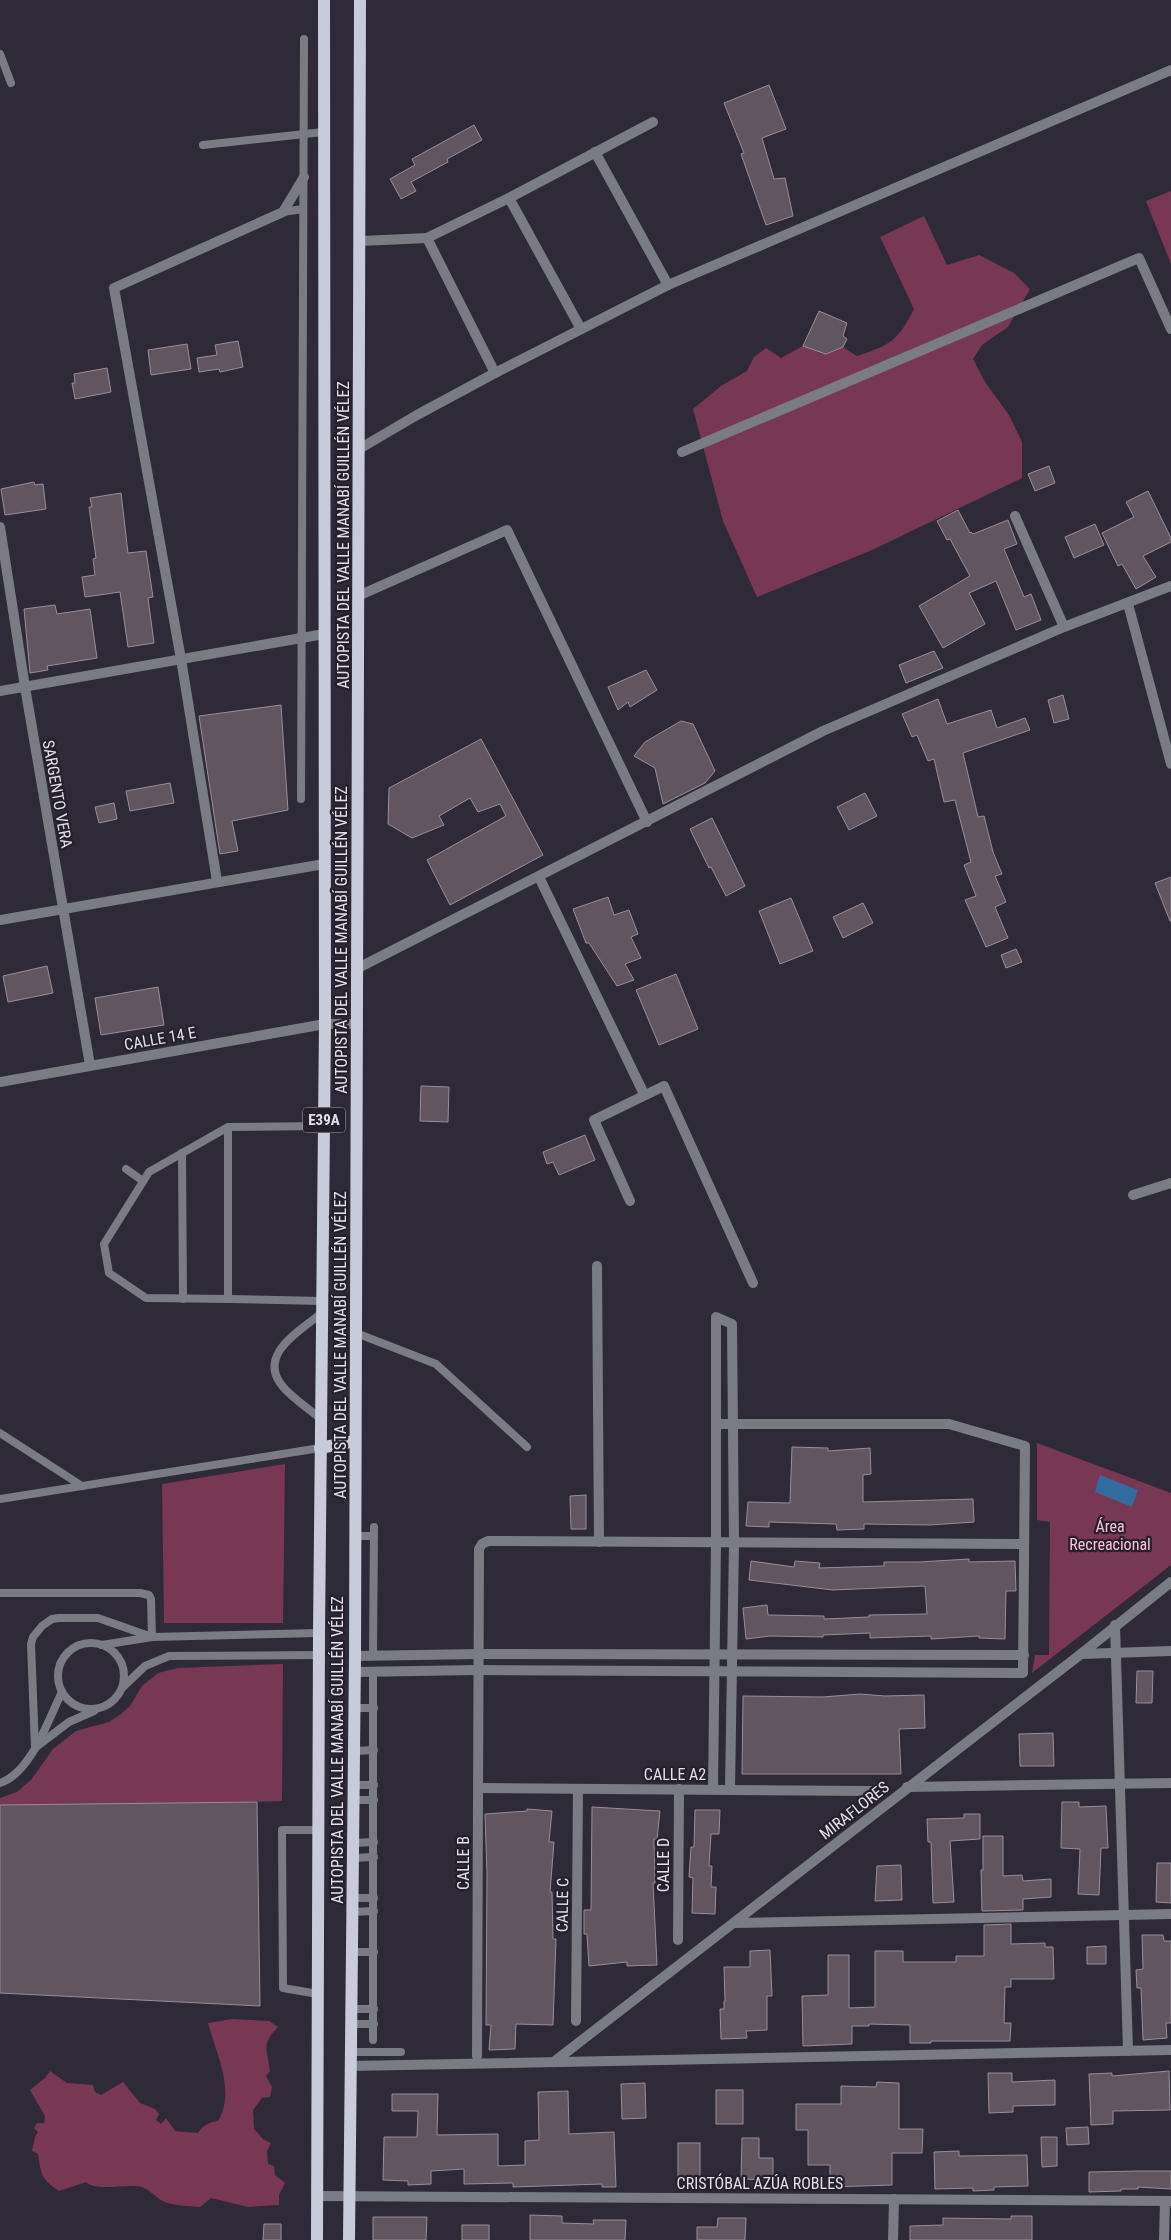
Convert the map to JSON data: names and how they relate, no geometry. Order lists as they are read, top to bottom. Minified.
{"streets":{"main road":["AUTOPISTA DEL VALLE MANABÍ GUILLÉN VÉLEZ","E39A"],"street":["SARGENTO VERA","CALLE 14 E","CALLE A2","MIRAFLORES","CALLE B","CALLE D","CALLE C","CRISTÓBAL AZÚA ROBLES"]},"crossings":[["AUTOPISTA DEL VALLE MANABÍ GUILLÉN VÉLEZ","CALLE 14 E"],["AUTOPISTA DEL VALLE MANABÍ GUILLÉN VÉLEZ","CRISTÓBAL AZÚA ROBLES"],["SARGENTO VERA","CALLE 14 E"],["CALLE A2","CALLE B"],["CALLE A2","CALLE D"],["CALLE A2","CALLE C"]],"parks":["Área Recreacional"]}
